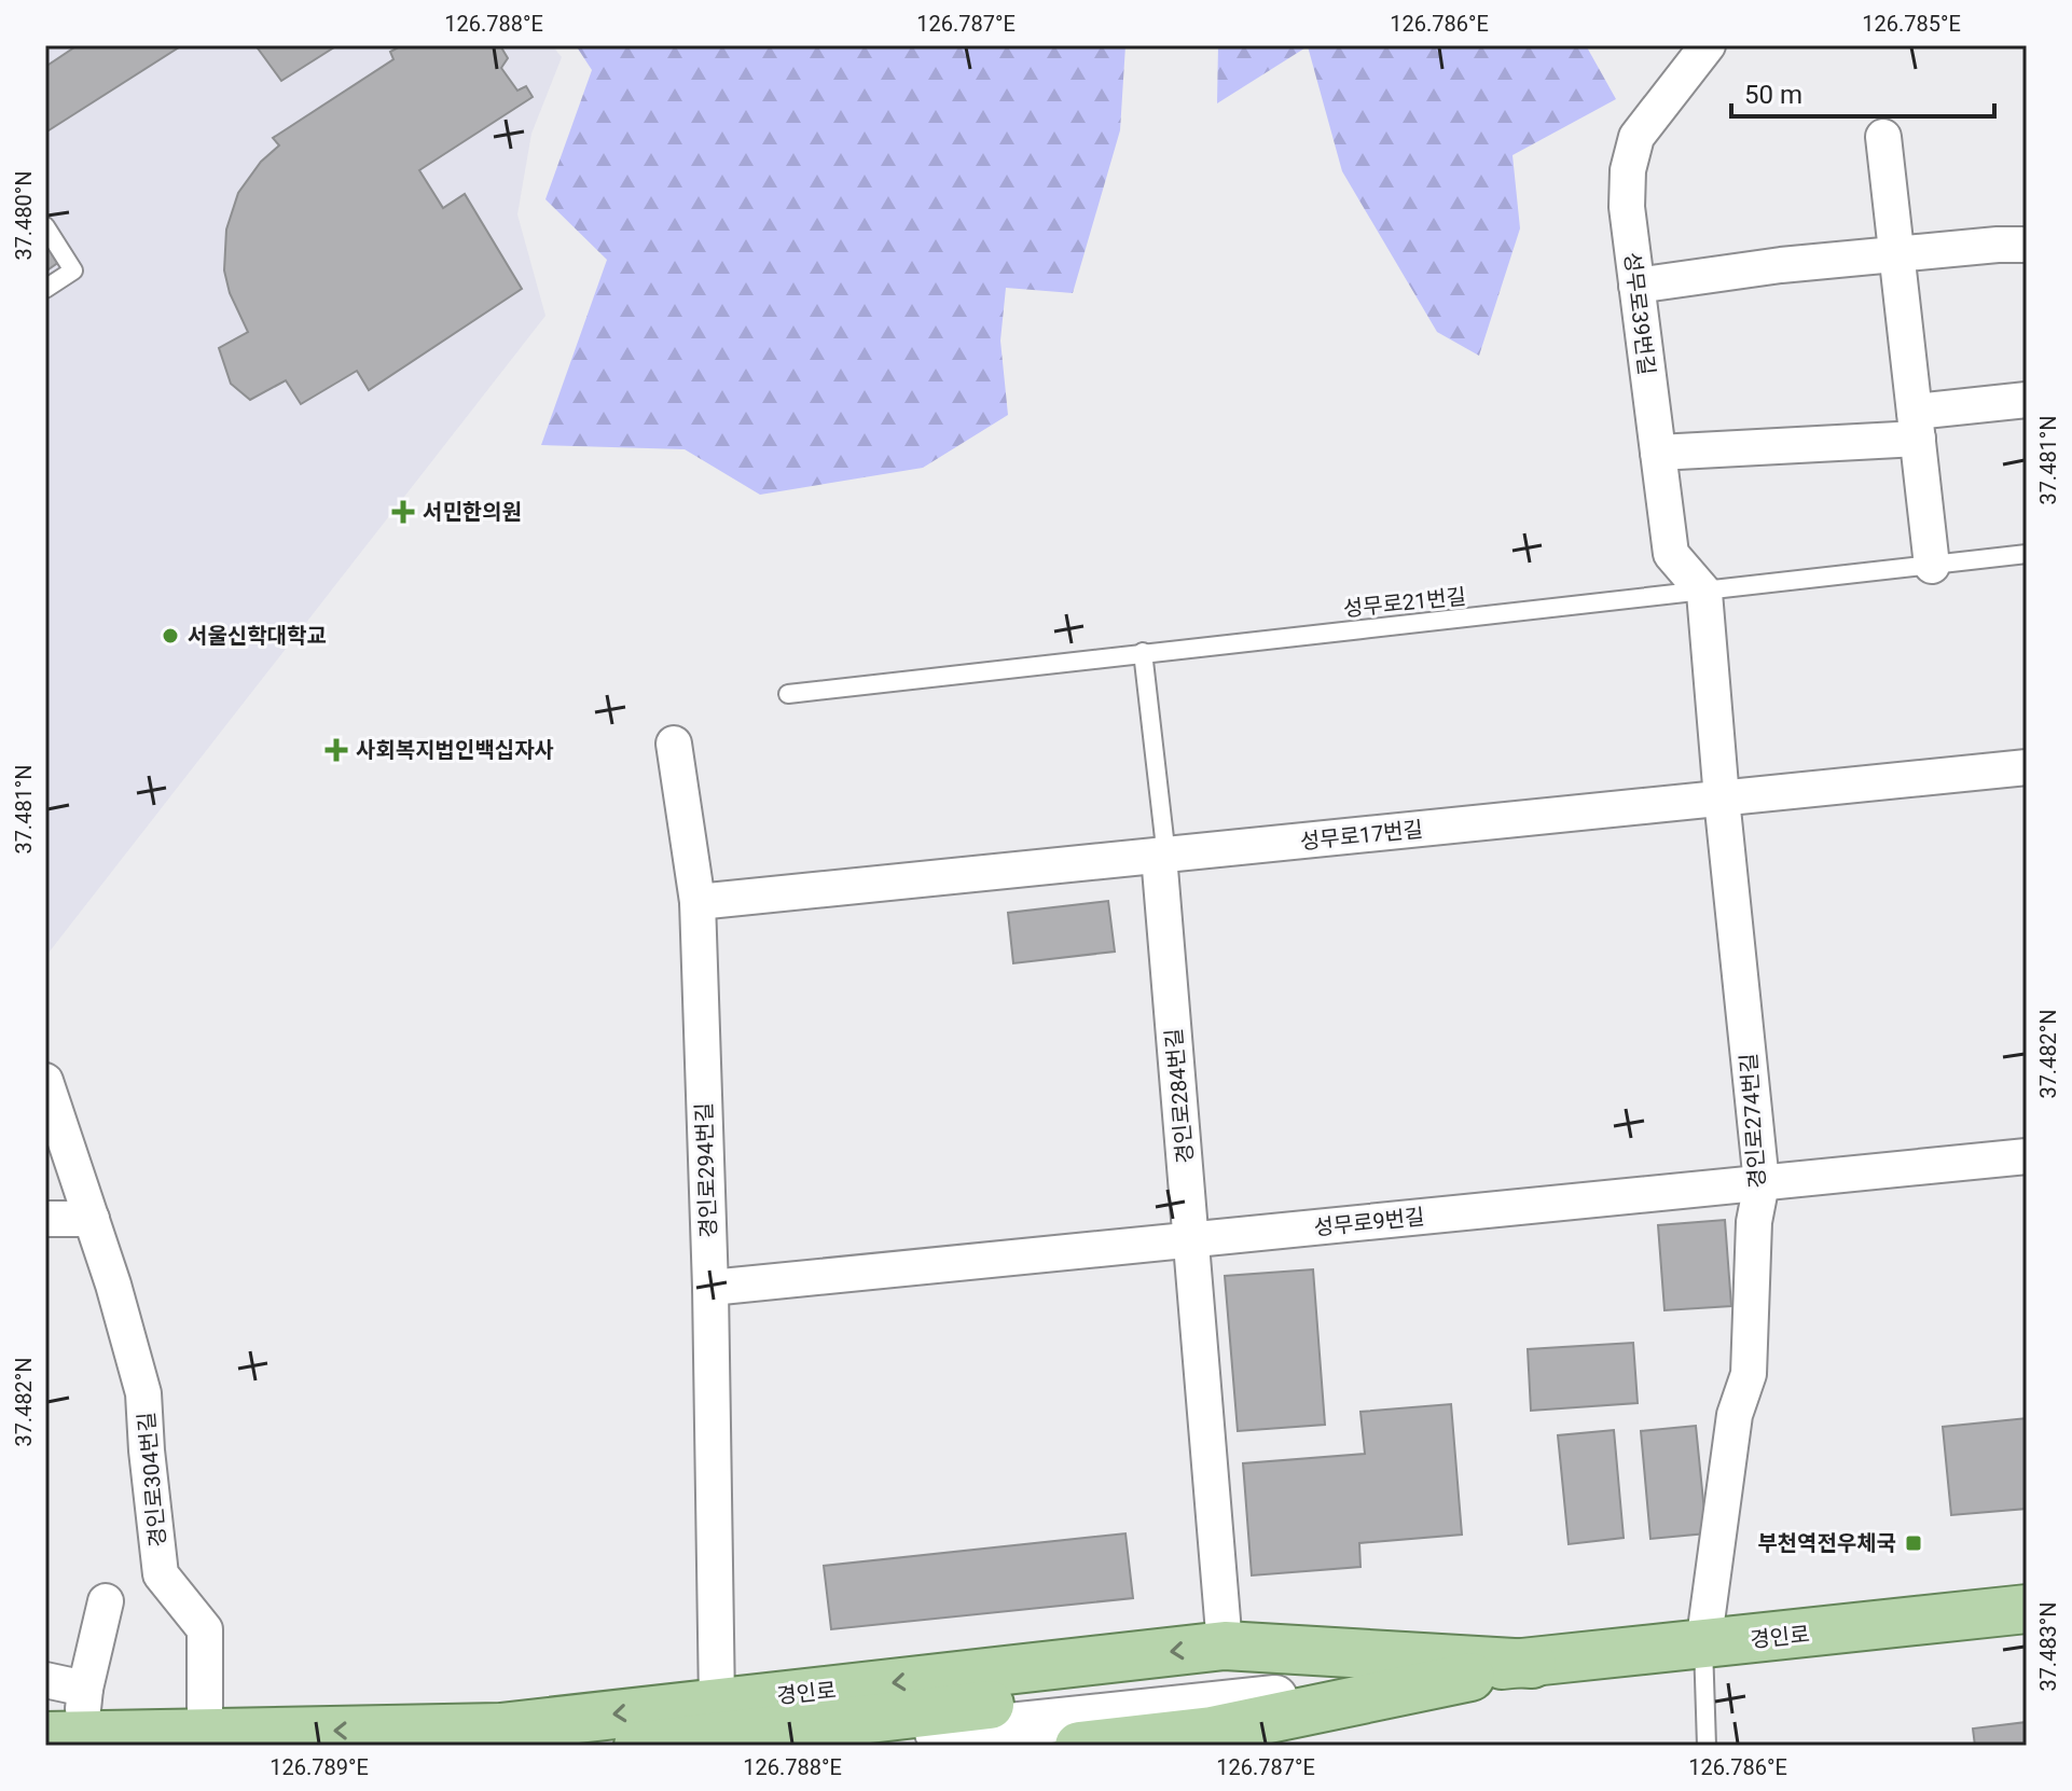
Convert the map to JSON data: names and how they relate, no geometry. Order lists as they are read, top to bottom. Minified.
{"streets":{"main road":["경인로"],"street":["성무로39번길","성무로17번길","경인로284번길","경인로274번길","경인로294번길","성무로9번길","경인로304번길"],"lane":["성무로21번길"]},"crossings":[["성무로39번길","성무로21번길"],["성무로39번길","경인로274번길"],["성무로21번길","경인로284번길"],["성무로21번길","경인로274번길"],["성무로17번길","경인로284번길"],["성무로17번길","경인로274번길"],["성무로17번길","경인로294번길"],["경인로284번길","성무로9번길"],["경인로284번길","경인로"],["경인로274번길","성무로9번길"],["경인로274번길","경인로"],["경인로294번길","성무로9번길"],["경인로294번길","경인로"],["경인로304번길","경인로"]],"places":{"health":["서민한의원","사회복지법인백십자사"],"other":["서울신학대학교"],"transit":["부천역전우체국"]},"scale_bar":"50 m","coordinates":["126.788°E","126.787°E","126.786°E","126.785°E","37.480°N","37.481°N","37.482°N","37.483°N","126.789°E"]}
